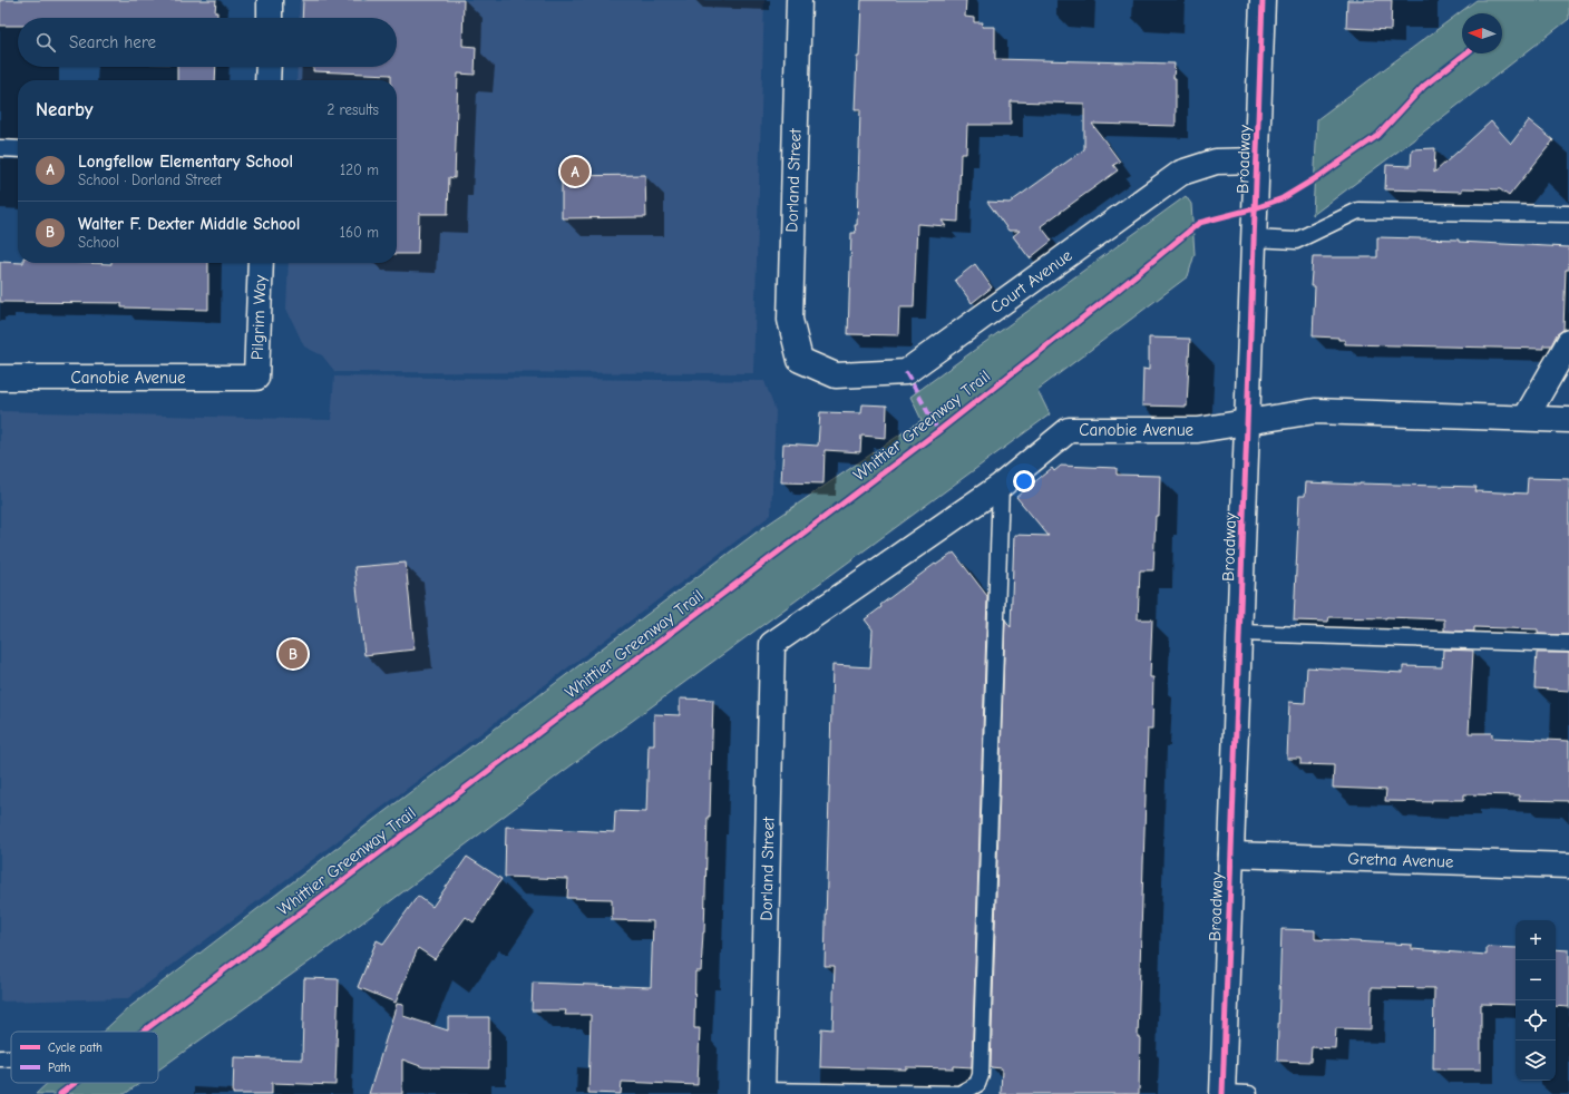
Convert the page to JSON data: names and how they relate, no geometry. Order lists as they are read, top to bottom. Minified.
{"streets":{"street":["Broadway","Dorland Street","Court Avenue","Pilgrim Way","Canobie Avenue","Gretna Avenue"],"cycle path":["Whittier Greenway Trail"]},"crossings":[["Broadway","Court Avenue"],["Broadway","Canobie Avenue"],["Broadway","Gretna Avenue"],["Dorland Street","Court Avenue"],["Dorland Street","Canobie Avenue"],["Pilgrim Way","Canobie Avenue"]],"legend":["Cycle path","Path"],"north":"left","page":{"search":"Search here","heading":["Nearby","2 results"],"list":[{"mark":"A","name":"Longfellow Elementary School","note":"School · Dorland Street","value":"120 m"},{"mark":"B","name":"Walter F. Dexter Middle School","note":"School","value":"160 m"}],"pins":["A","B"],"map_buttons":["+","−"]}}
